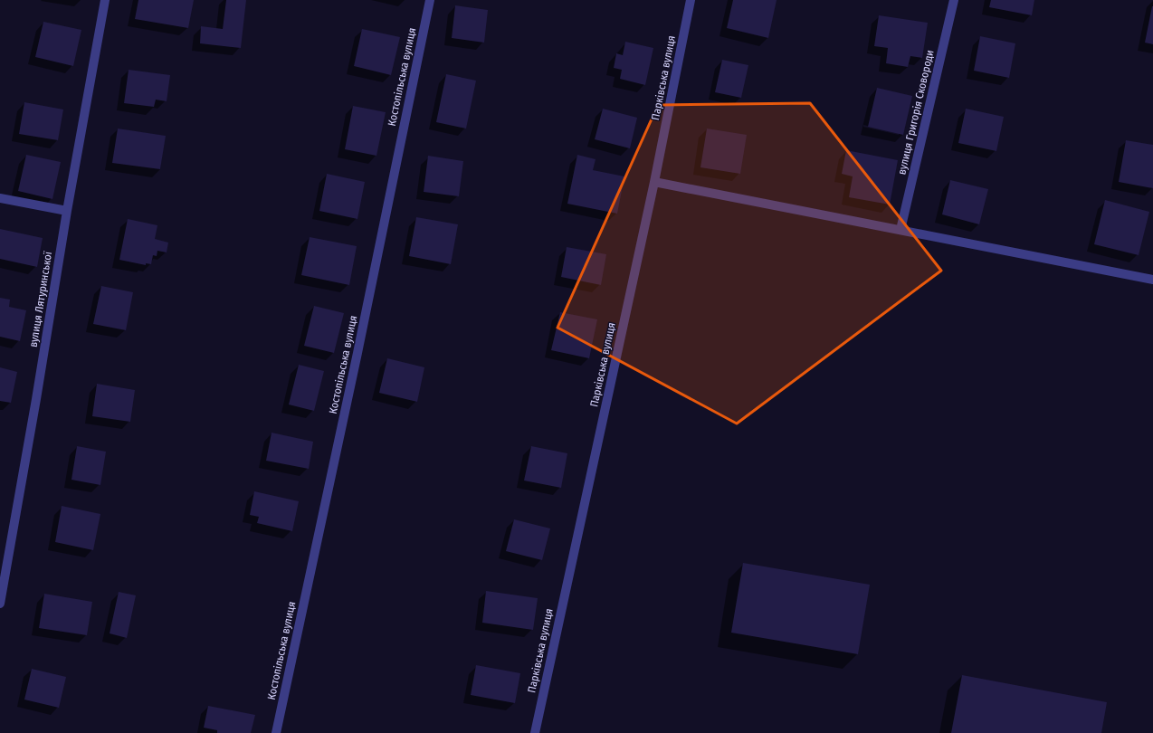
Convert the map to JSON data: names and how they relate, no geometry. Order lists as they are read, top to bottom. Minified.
{"streets":{"street":["Костопільська вулиця","Парківська вулиця","вулиця Григорія Сковороди","вулиця Лятуринської"]}}
